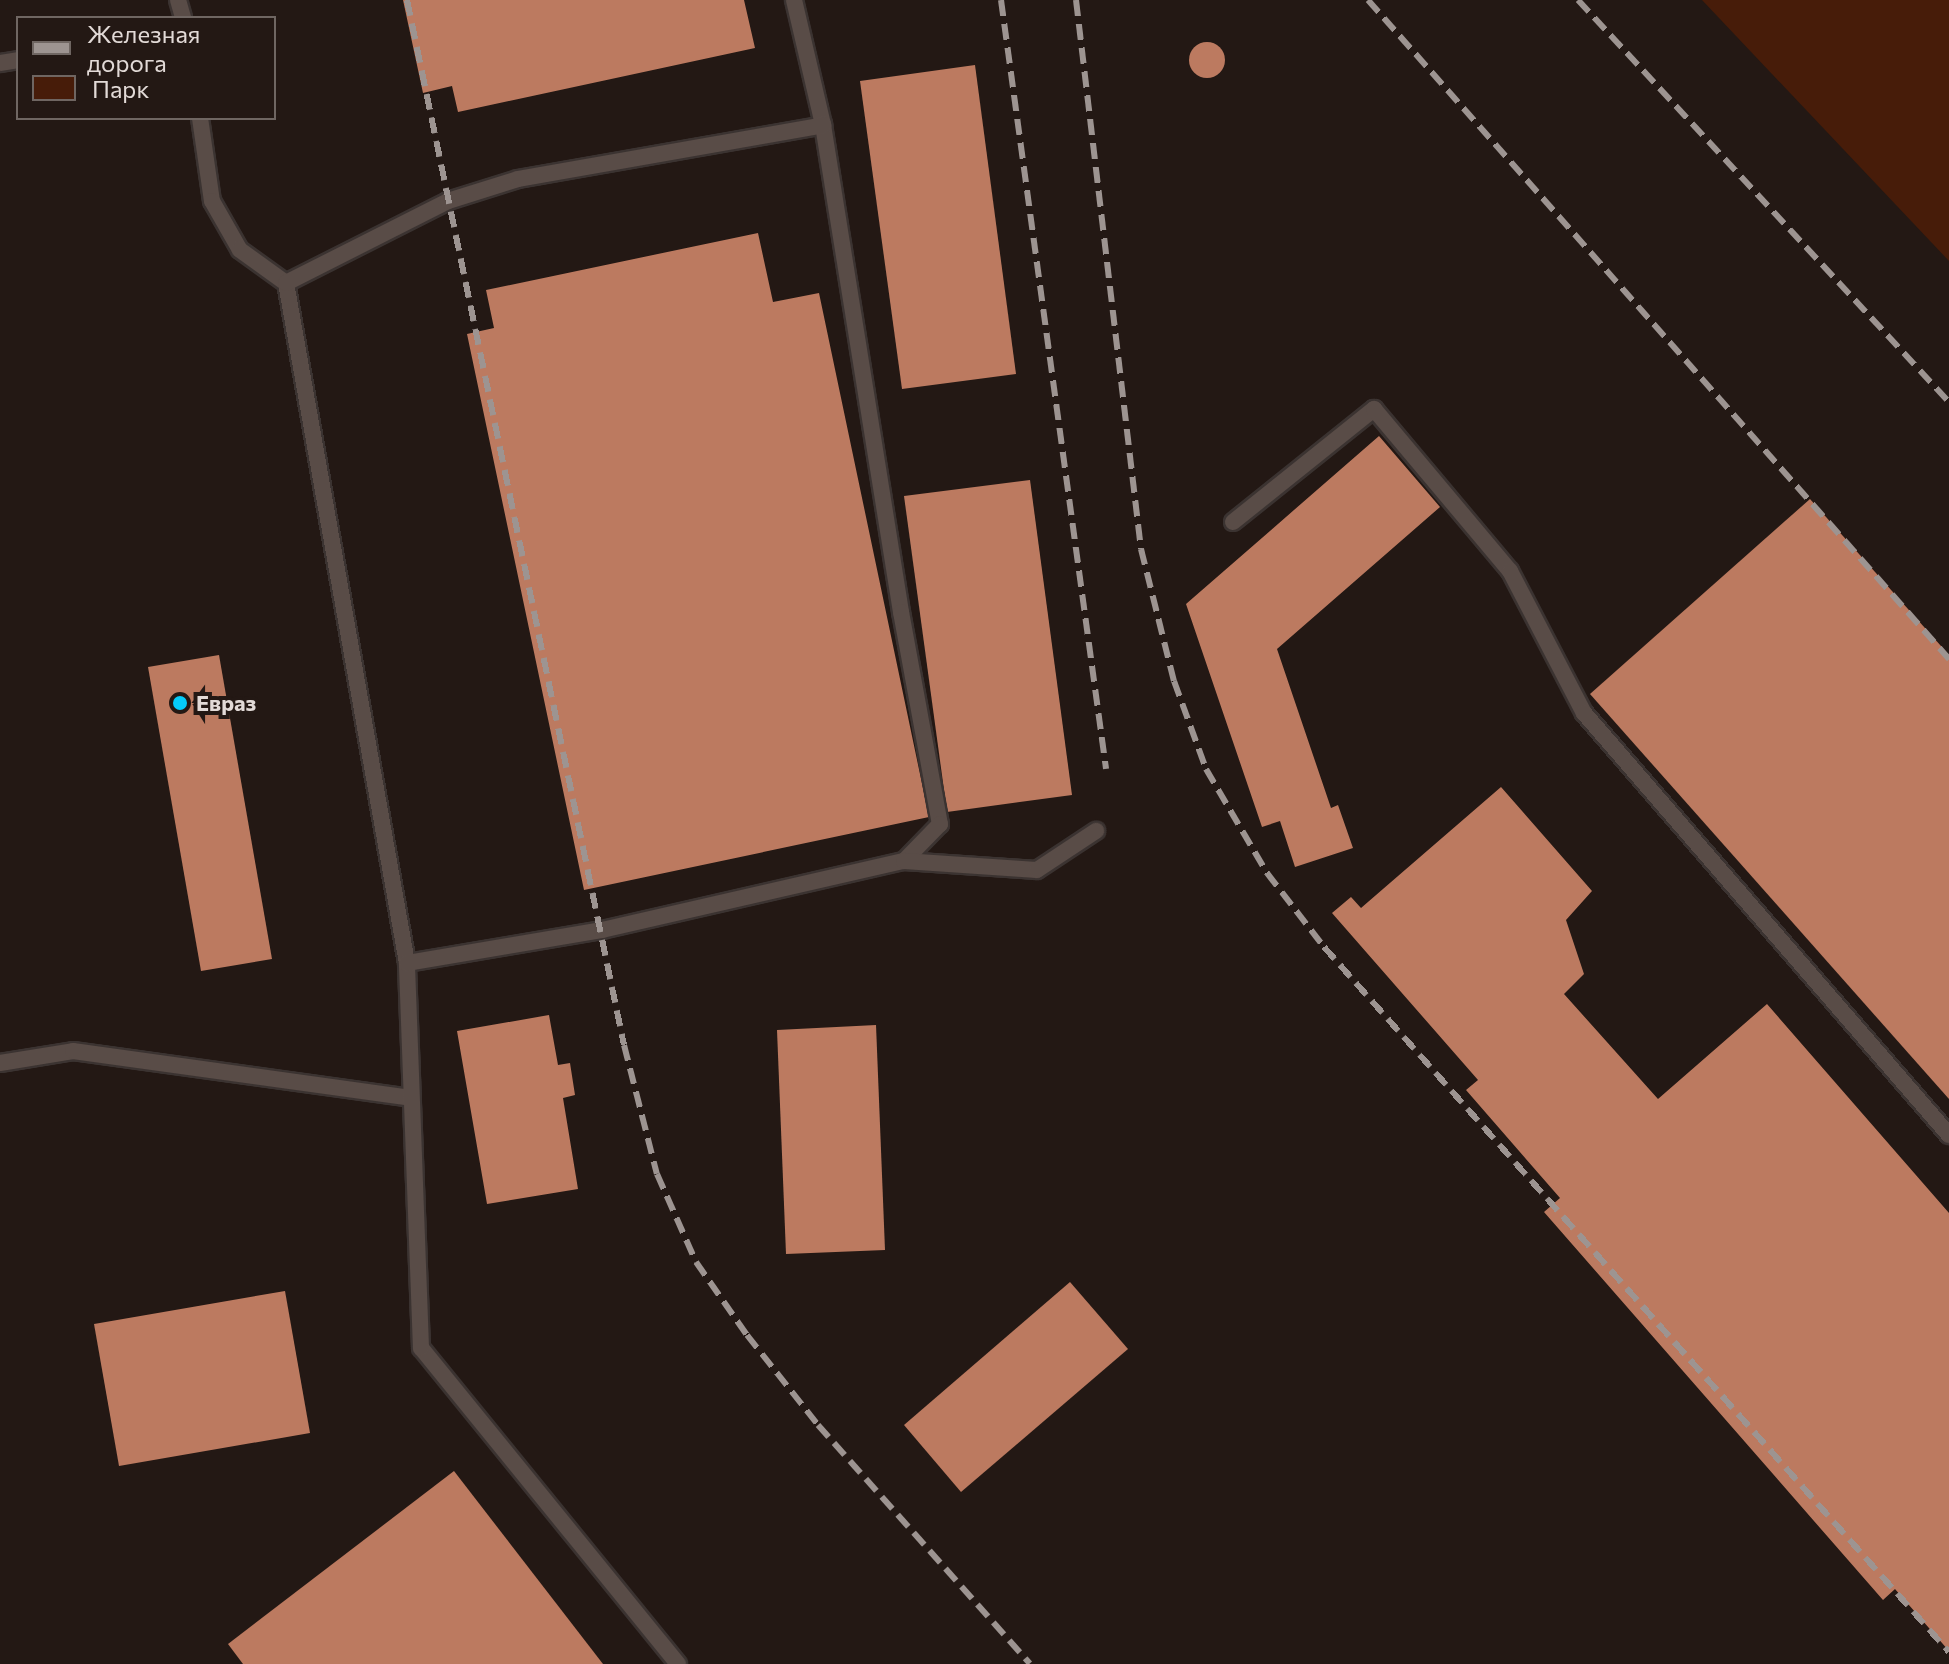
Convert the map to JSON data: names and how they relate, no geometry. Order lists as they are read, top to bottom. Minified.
{"places":["Евраз"],"legend":["Железная дорога","Парк"]}
